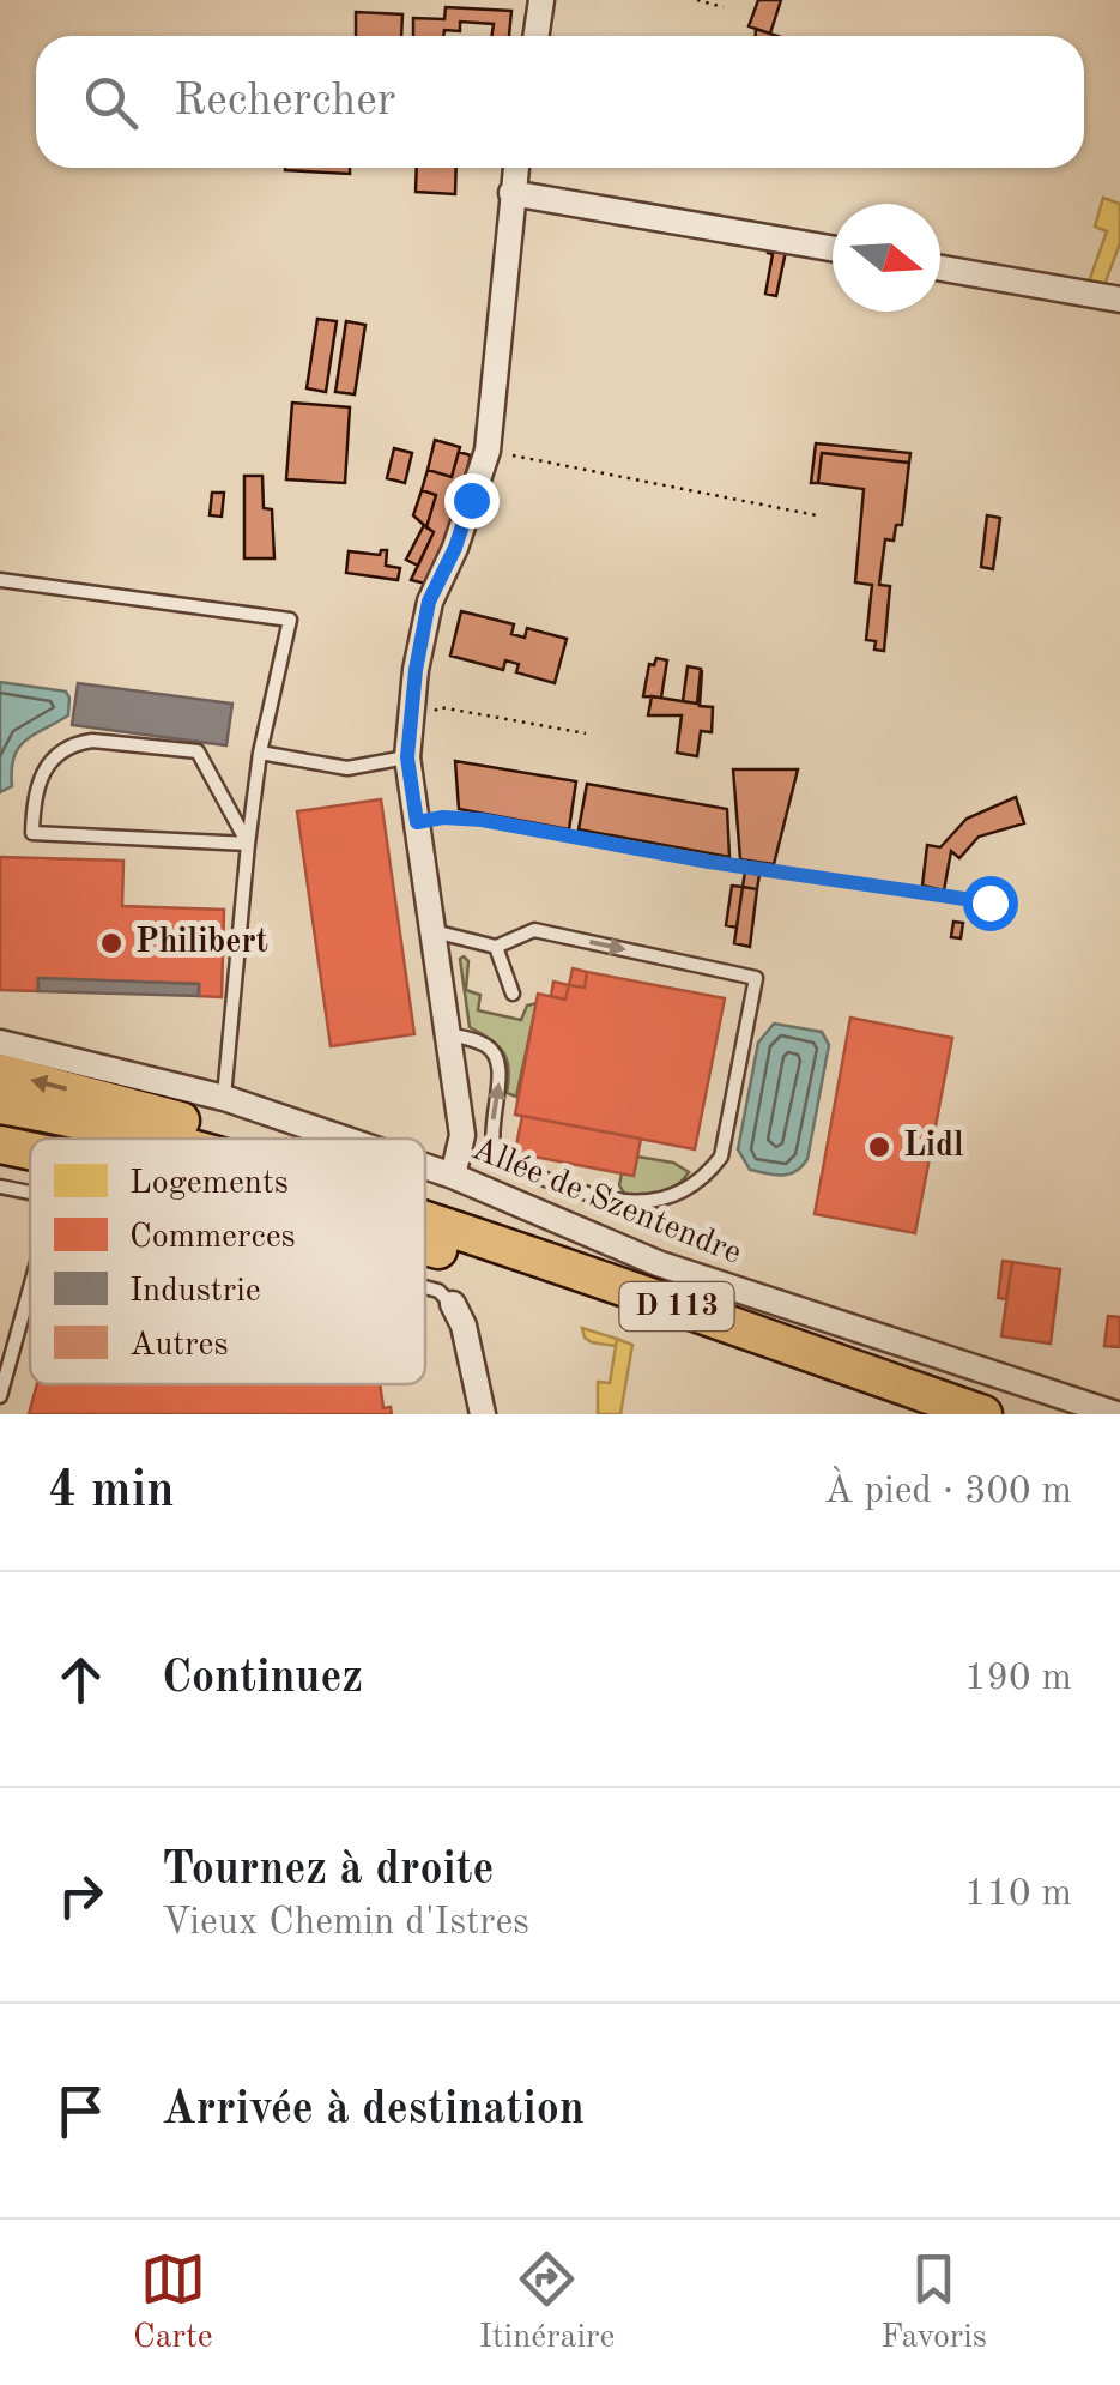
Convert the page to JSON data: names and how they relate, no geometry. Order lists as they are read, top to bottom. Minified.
{"streets":{"main road":["D 113"],"street":["Allée de Szentendre"]},"places":["Philibert","Lidl"],"legend":["Logements","Commerces","Industrie","Autres"],"north":"right","page":{"search":"Rechercher","heading":["4 min","À pied · 300 m"],"list":[["Continuez","190 m"],["Tournez à droite","Vieux Chemin d'Istres","110 m"],"Arrivée à destination"],"nav":["Carte","Itinéraire","Favoris"]}}
